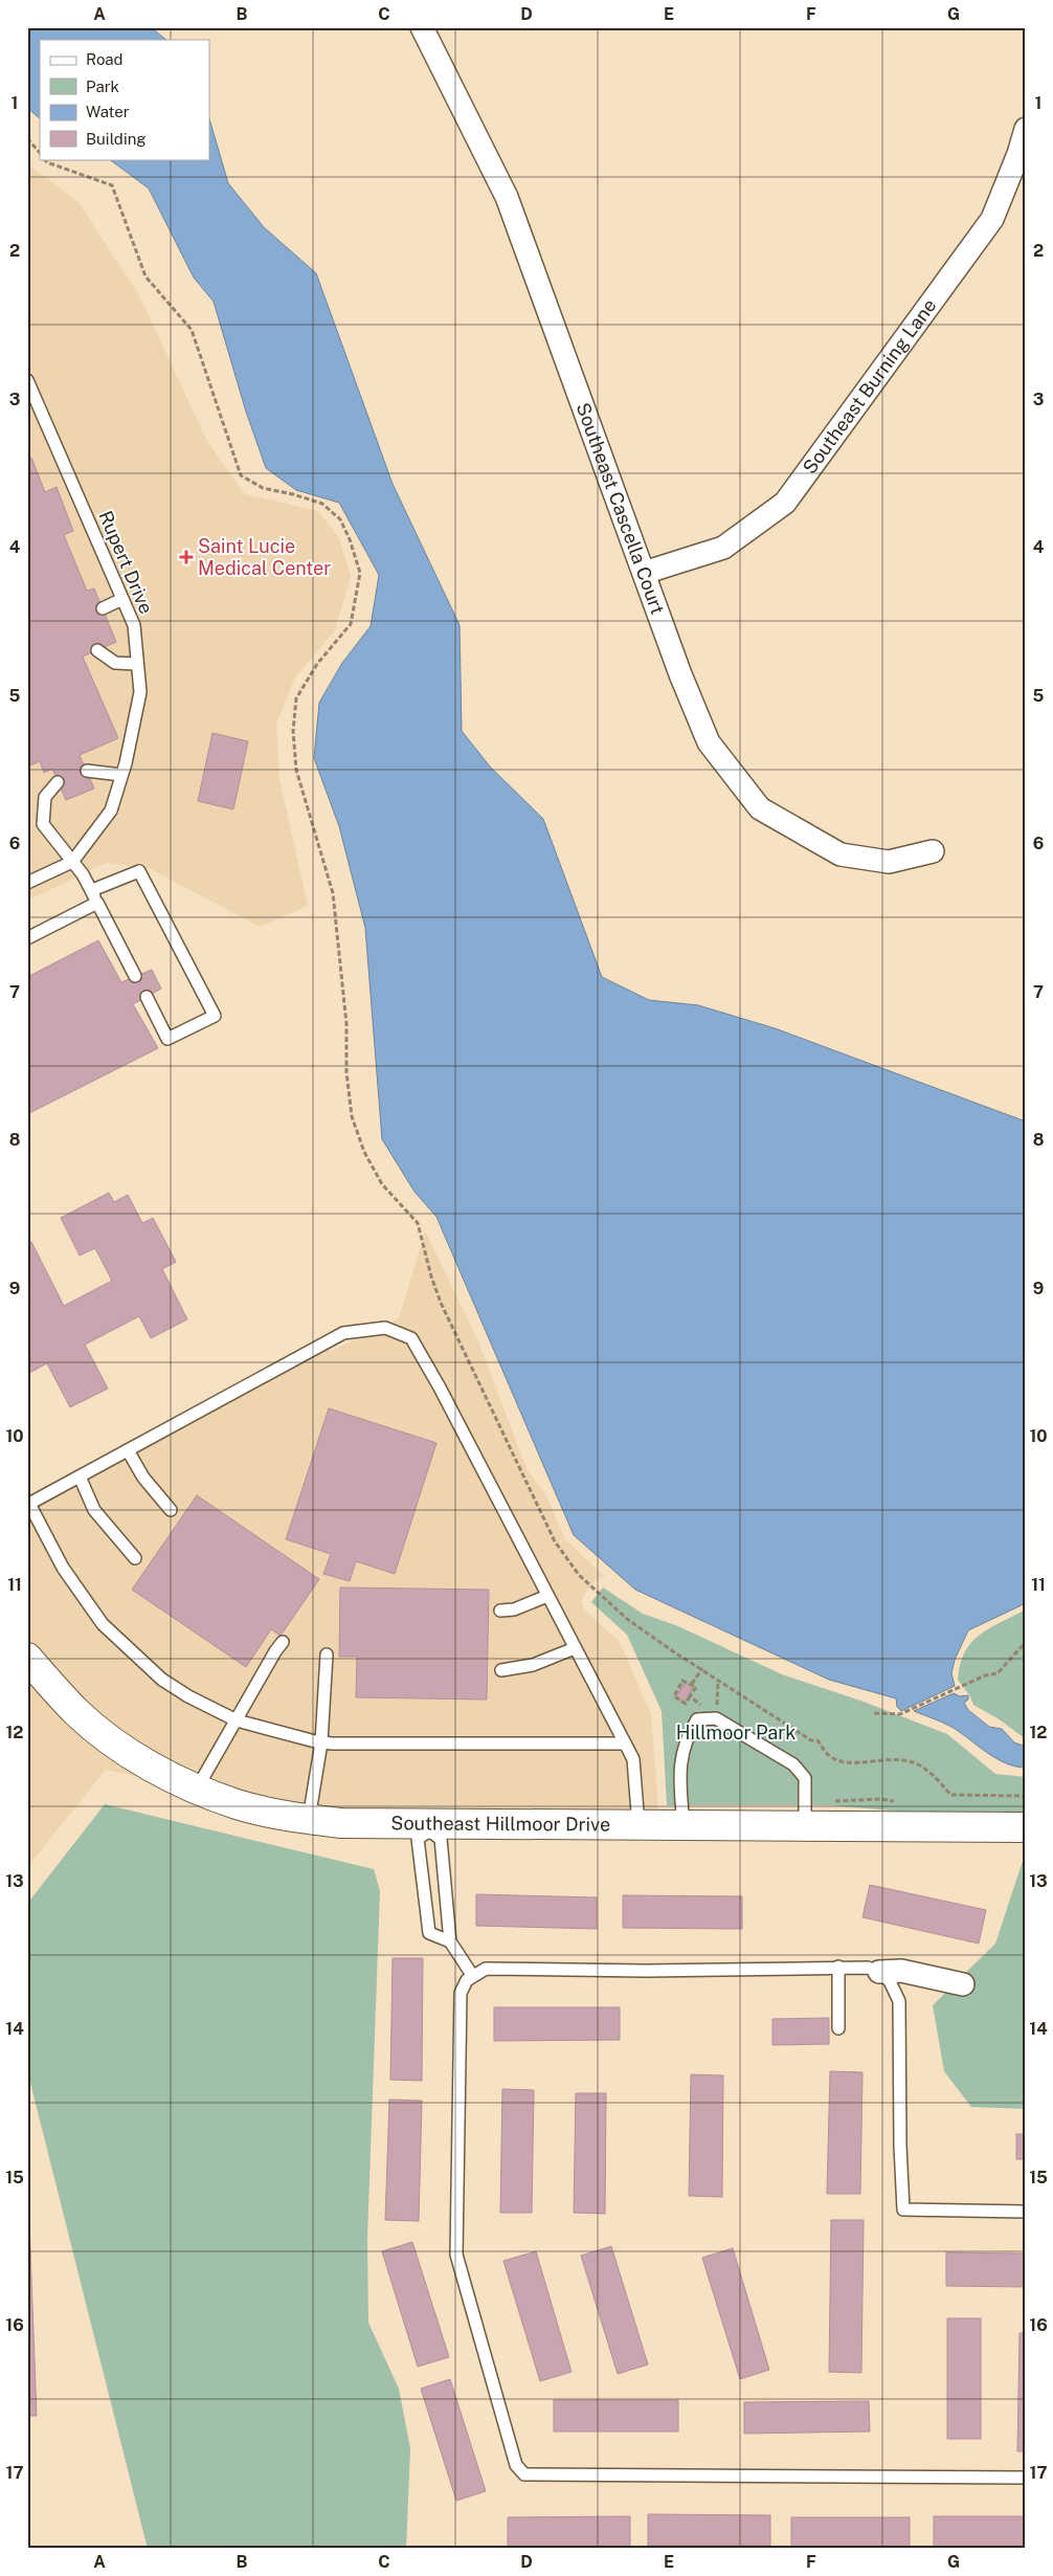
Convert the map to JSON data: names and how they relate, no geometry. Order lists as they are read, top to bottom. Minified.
{"streets":{"street":["Southeast Burning Lane","Southeast Cascella Court","Southeast Hillmoor Drive"],"lane":["Rupert Drive"]},"crossings":[["Southeast Burning Lane","Southeast Cascella Court"]],"parks":["Hillmoor Park"],"places":{"health":["Saint Lucie Medical Center"]},"legend":["Road","Park","Water","Building"],"grid":{"columns":["A","B","C","D","E","F","G"],"rows":["1","2","3","4","5","6","7","8","9","10","11","12","13","14","15","16","17"]}}
